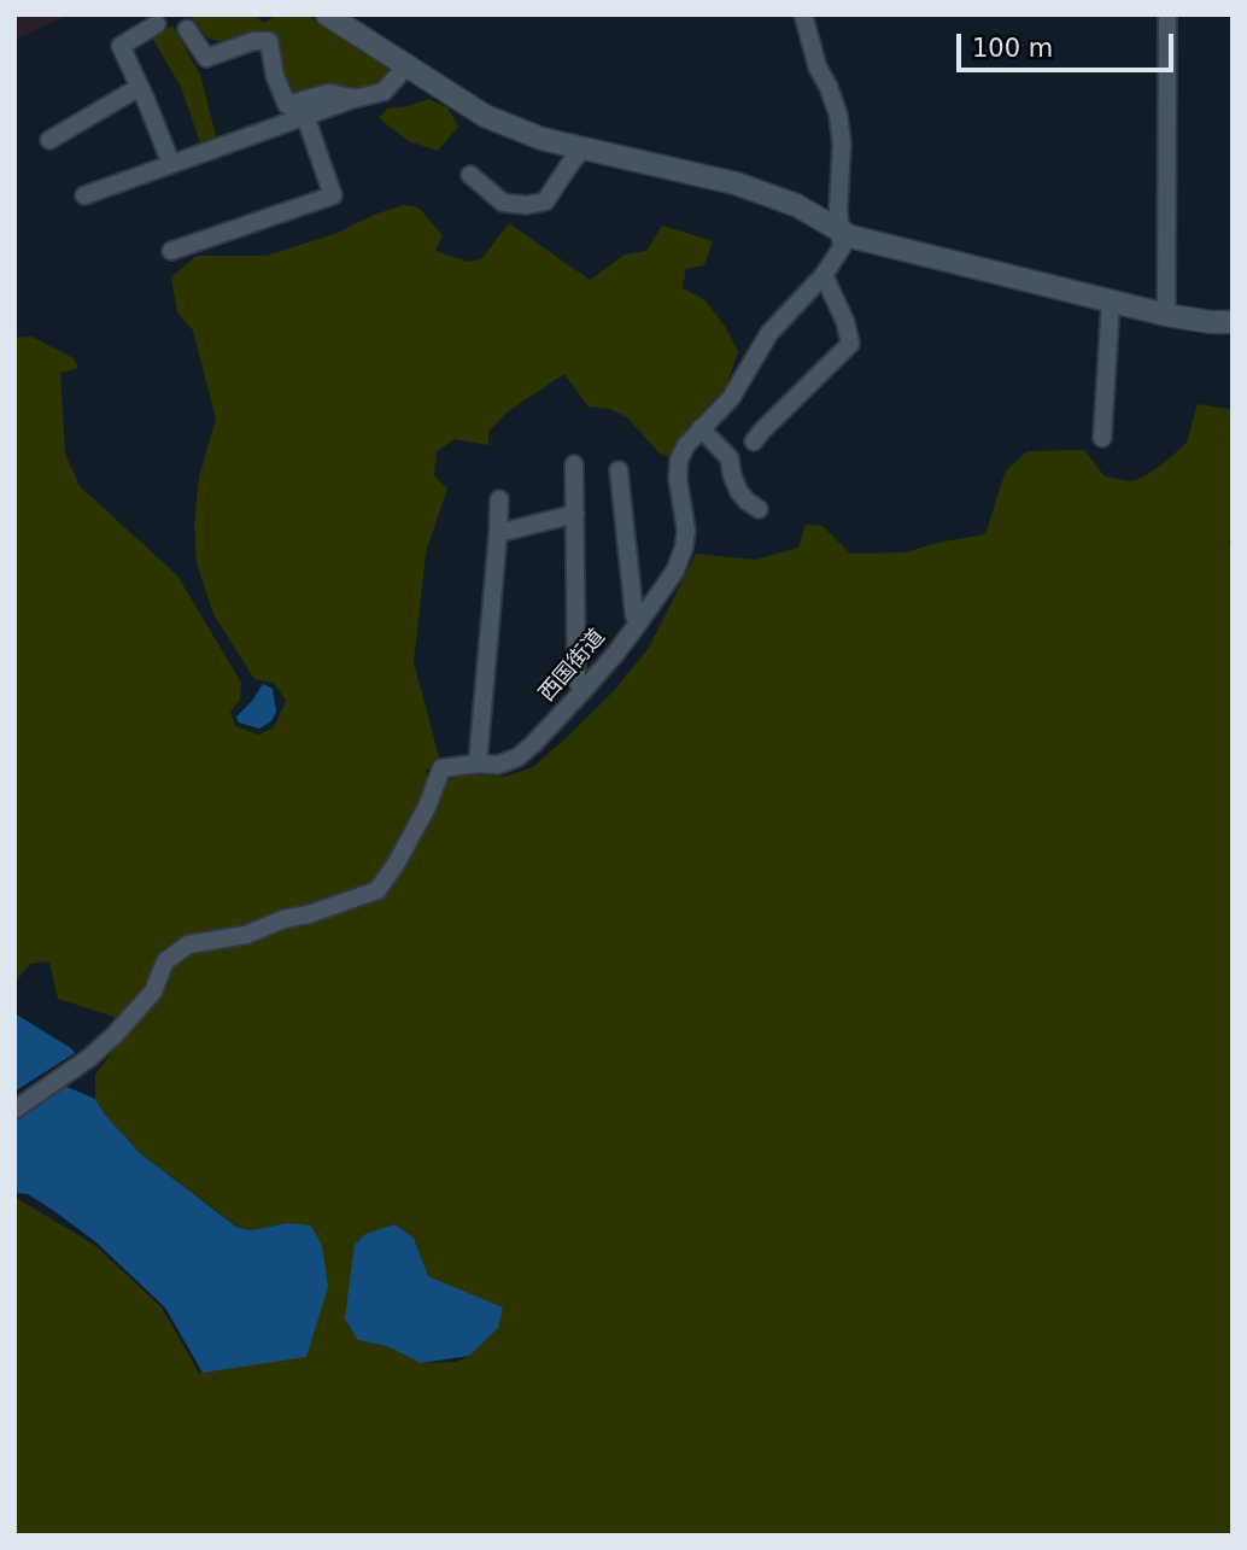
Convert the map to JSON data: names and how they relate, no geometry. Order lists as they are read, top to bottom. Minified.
{"streets":{"street":["西国街道"]},"scale_bar":"100 m"}
